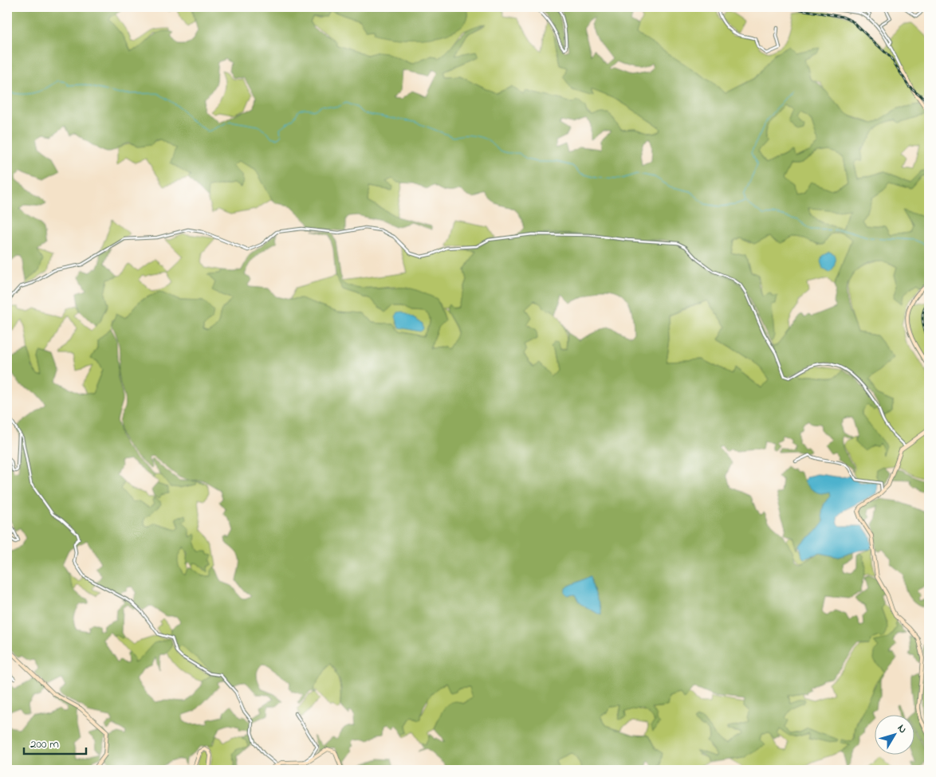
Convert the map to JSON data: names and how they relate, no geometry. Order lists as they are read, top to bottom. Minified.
{"scale_bar":"200 m","north":"top right"}
